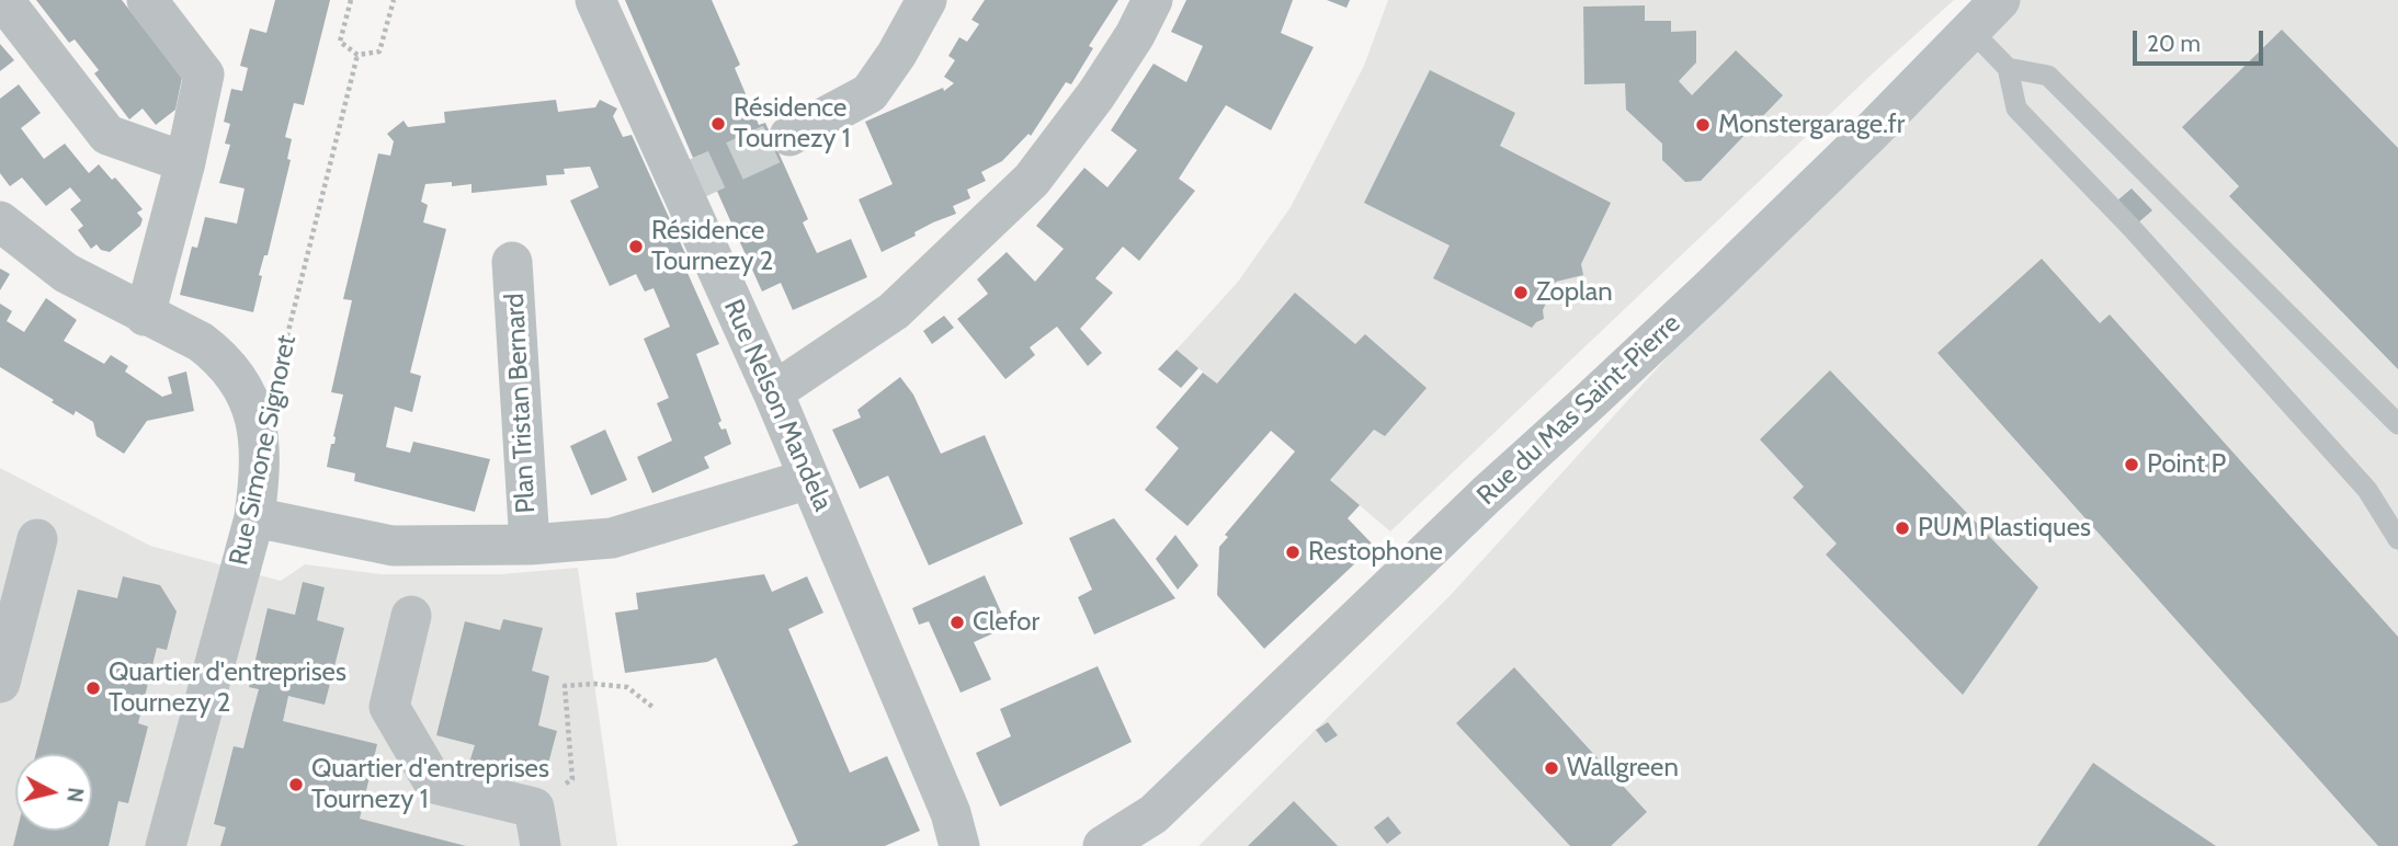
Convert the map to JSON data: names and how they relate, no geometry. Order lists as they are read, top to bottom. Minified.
{"streets":{"street":["Plan Tristan Bernard","Rue Nelson Mandela","Rue du Mas Saint-Pierre","Rue Simone Signoret"]},"places":["Résidence Tournezy 1","Monstergarage.fr","Résidence Tournezy 2","Zoplan","Point P","PUM Plastiques","Restophone","Clefor","Quartier d'entreprises Tournezy 2","Wallgreen","Quartier d'entreprises Tournezy 1"],"scale_bar":"20 m","north":"right"}
